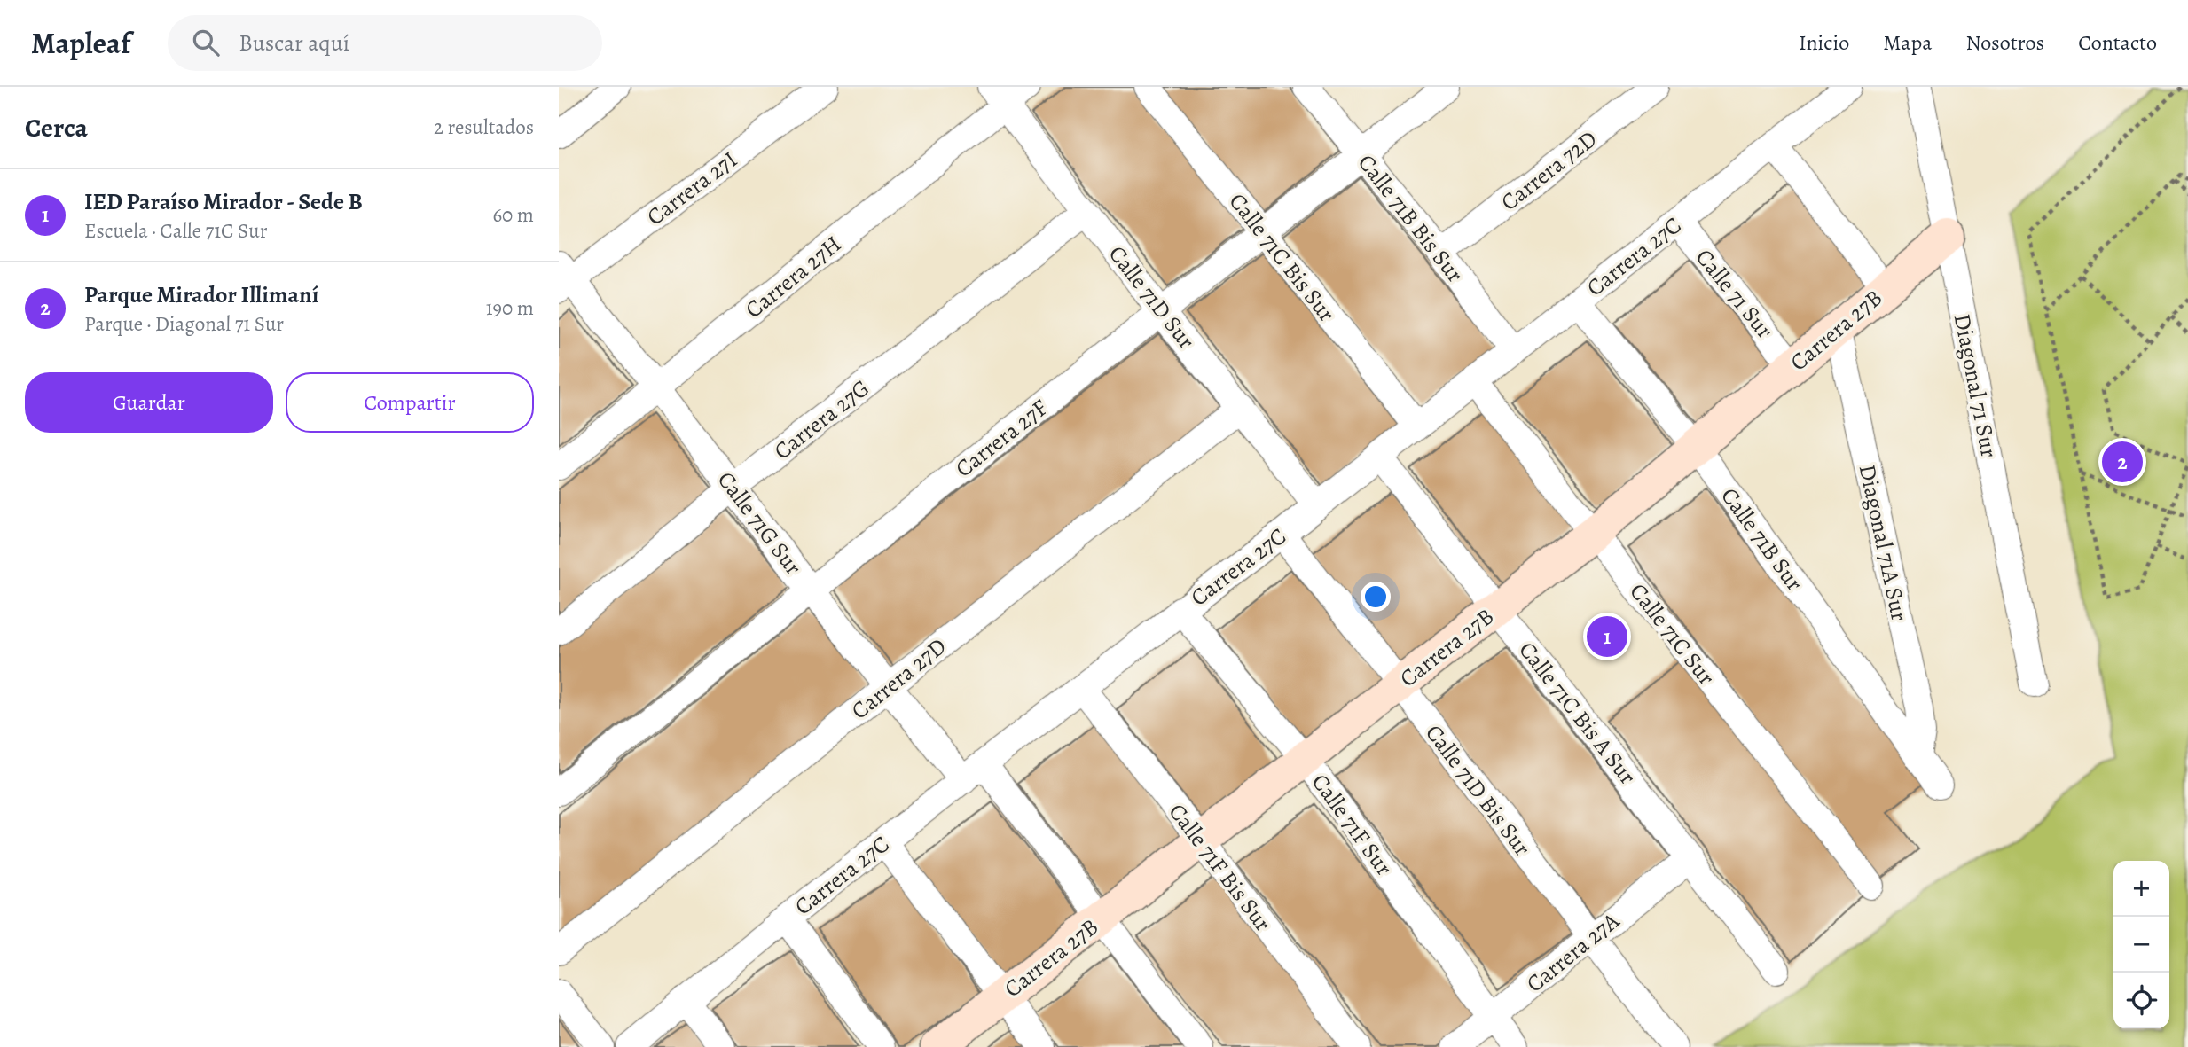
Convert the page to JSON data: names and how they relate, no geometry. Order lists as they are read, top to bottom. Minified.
{"streets":{"street":["Carrera 72D","Carrera 27I","Calle 71B Bis Sur","Carrera 27C","Calle 71C Bis Sur","Carrera 27H","Calle 71 Sur","Calle 71D Sur","Carrera 27B","Diagonal 71 Sur","Carrera 27G","Carrera 27F","Calle 71G Sur","Calle 71B Sur","Diagonal 71A Sur","Calle 71C Sur","Carrera 27D","Calle 71C Bis A Sur","Calle 71D Bis Sur","Calle 71F Sur","Calle 71F Bis Sur","Carrera 27A"]},"crossings":[["Carrera 72D","Calle 71B Bis Sur"],["Carrera 27I","Calle 71G Sur"],["Calle 71B Bis Sur","Carrera 27C"],["Calle 71B Bis Sur","Carrera 27F"],["Carrera 27C","Calle 71C Bis Sur"],["Carrera 27C","Calle 71 Sur"],["Carrera 27C","Calle 71D Sur"],["Carrera 27C","Calle 71G Sur"],["Carrera 27C","Calle 71B Sur"],["Carrera 27C","Calle 71C Sur"],["Carrera 27C","Calle 71C Bis A Sur"],["Carrera 27C","Calle 71D Bis Sur"],["Carrera 27C","Calle 71F Sur"],["Carrera 27C","Calle 71F Bis Sur"],["Calle 71C Bis Sur","Carrera 27F"],["Carrera 27H","Calle 71D Sur"],["Carrera 27H","Calle 71G Sur"],["Calle 71 Sur","Carrera 27B"],["Calle 71D Sur","Carrera 27G"],["Calle 71D Sur","Carrera 27F"],["Calle 71D Sur","Carrera 27D"],["Carrera 27B","Diagonal 71 Sur"],["Carrera 27B","Calle 71B Sur"],["Carrera 27B","Diagonal 71A Sur"],["Carrera 27B","Calle 71C Sur"],["Carrera 27B","Calle 71C Bis A Sur"],["Carrera 27B","Calle 71D Bis Sur"],["Carrera 27B","Calle 71F Sur"],["Carrera 27B","Calle 71F Bis Sur"],["Carrera 27G","Calle 71G Sur"],["Carrera 27F","Calle 71G Sur"],["Calle 71G Sur","Carrera 27D"],["Calle 71B Sur","Diagonal 71A Sur"],["Calle 71C Bis A Sur","Carrera 27A"],["Calle 71D Bis Sur","Carrera 27A"],["Calle 71F Sur","Carrera 27A"]],"page":{"header":"Mapleaf","search":"Buscar aquí","nav":["Inicio","Mapa","Nosotros","Contacto"],"heading":["Cerca","2 resultados"],"list":[{"mark":"1","name":"IED Paraíso Mirador - Sede B","note":"Escuela · Calle 71C Sur","value":"60 m"},{"mark":"2","name":"Parque Mirador Illimaní","note":"Parque · Diagonal 71 Sur","value":"190 m"}],"buttons":["Guardar","Compartir"],"pins":["2","1"],"map_buttons":["+","−"]}}
